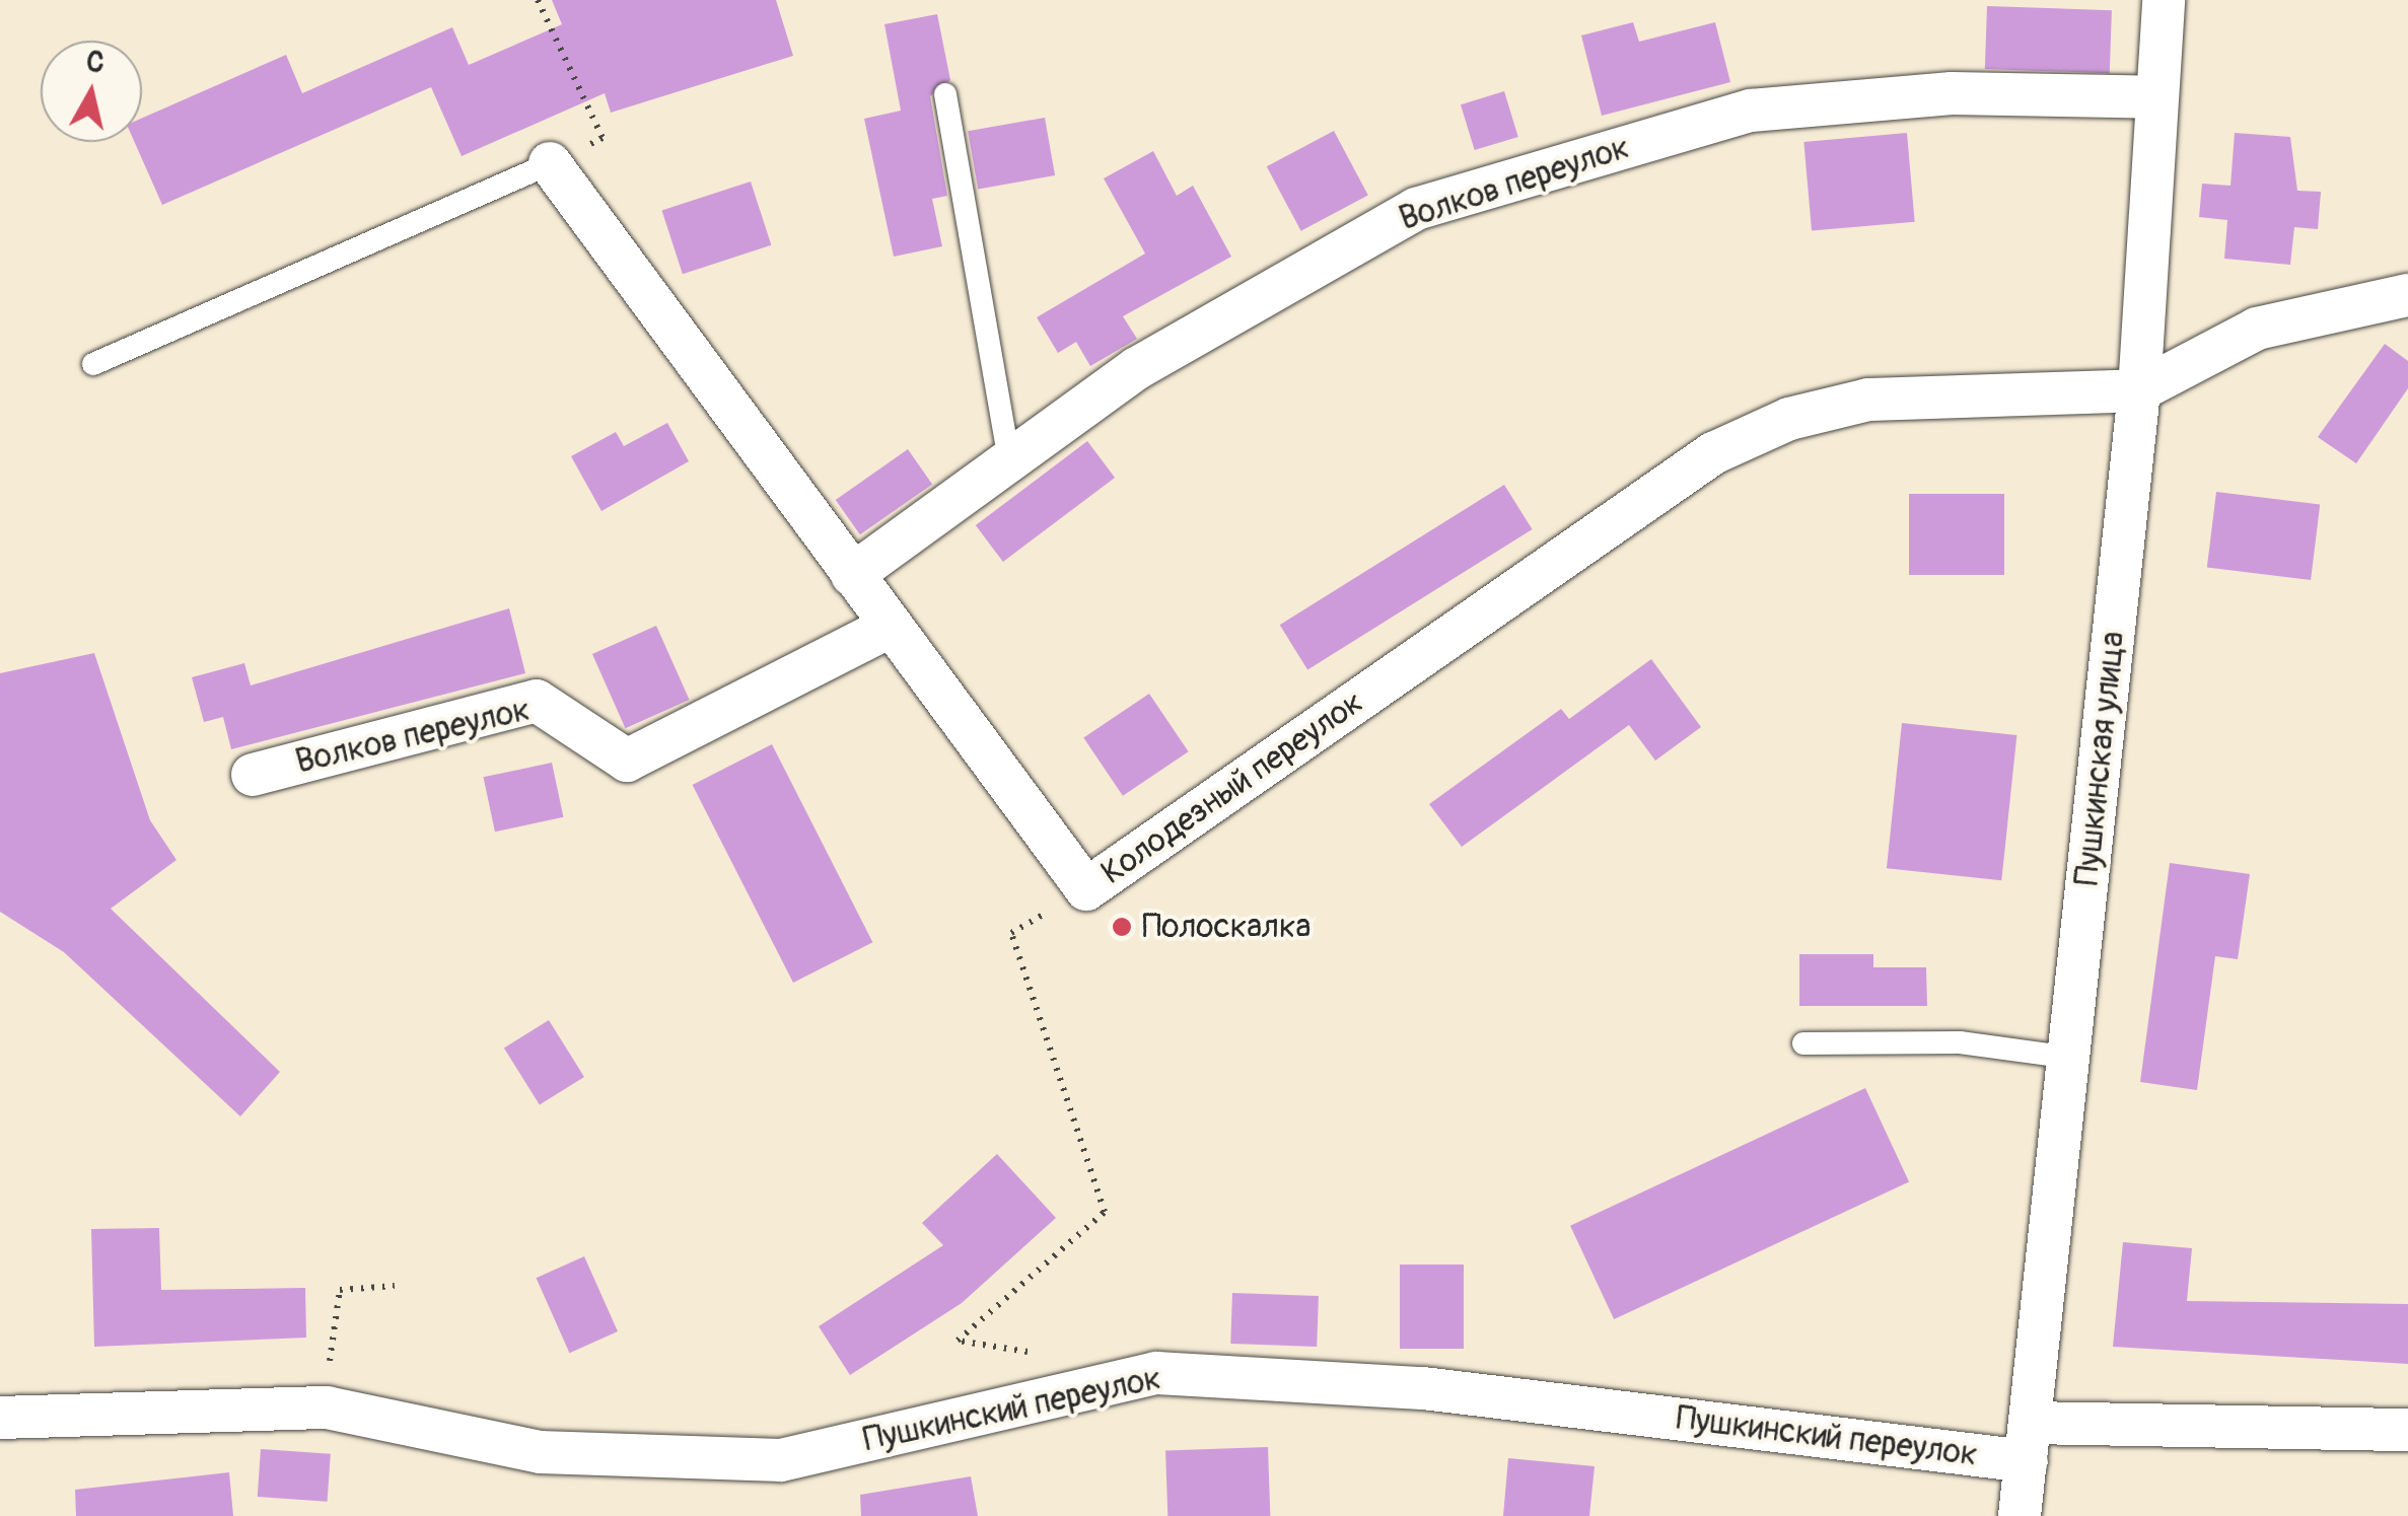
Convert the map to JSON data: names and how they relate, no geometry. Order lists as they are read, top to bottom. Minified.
{"streets":{"street":["Волков переулок","Пушкинская улица","Колодезный переулок","Пушкинский переулок"]},"crossings":[["Волков переулок","Пушкинская улица"],["Волков переулок","Колодезный переулок"],["Пушкинская улица","Колодезный переулок"],["Пушкинская улица","Пушкинский переулок"]],"places":["Полоскалка"],"north":"top"}
